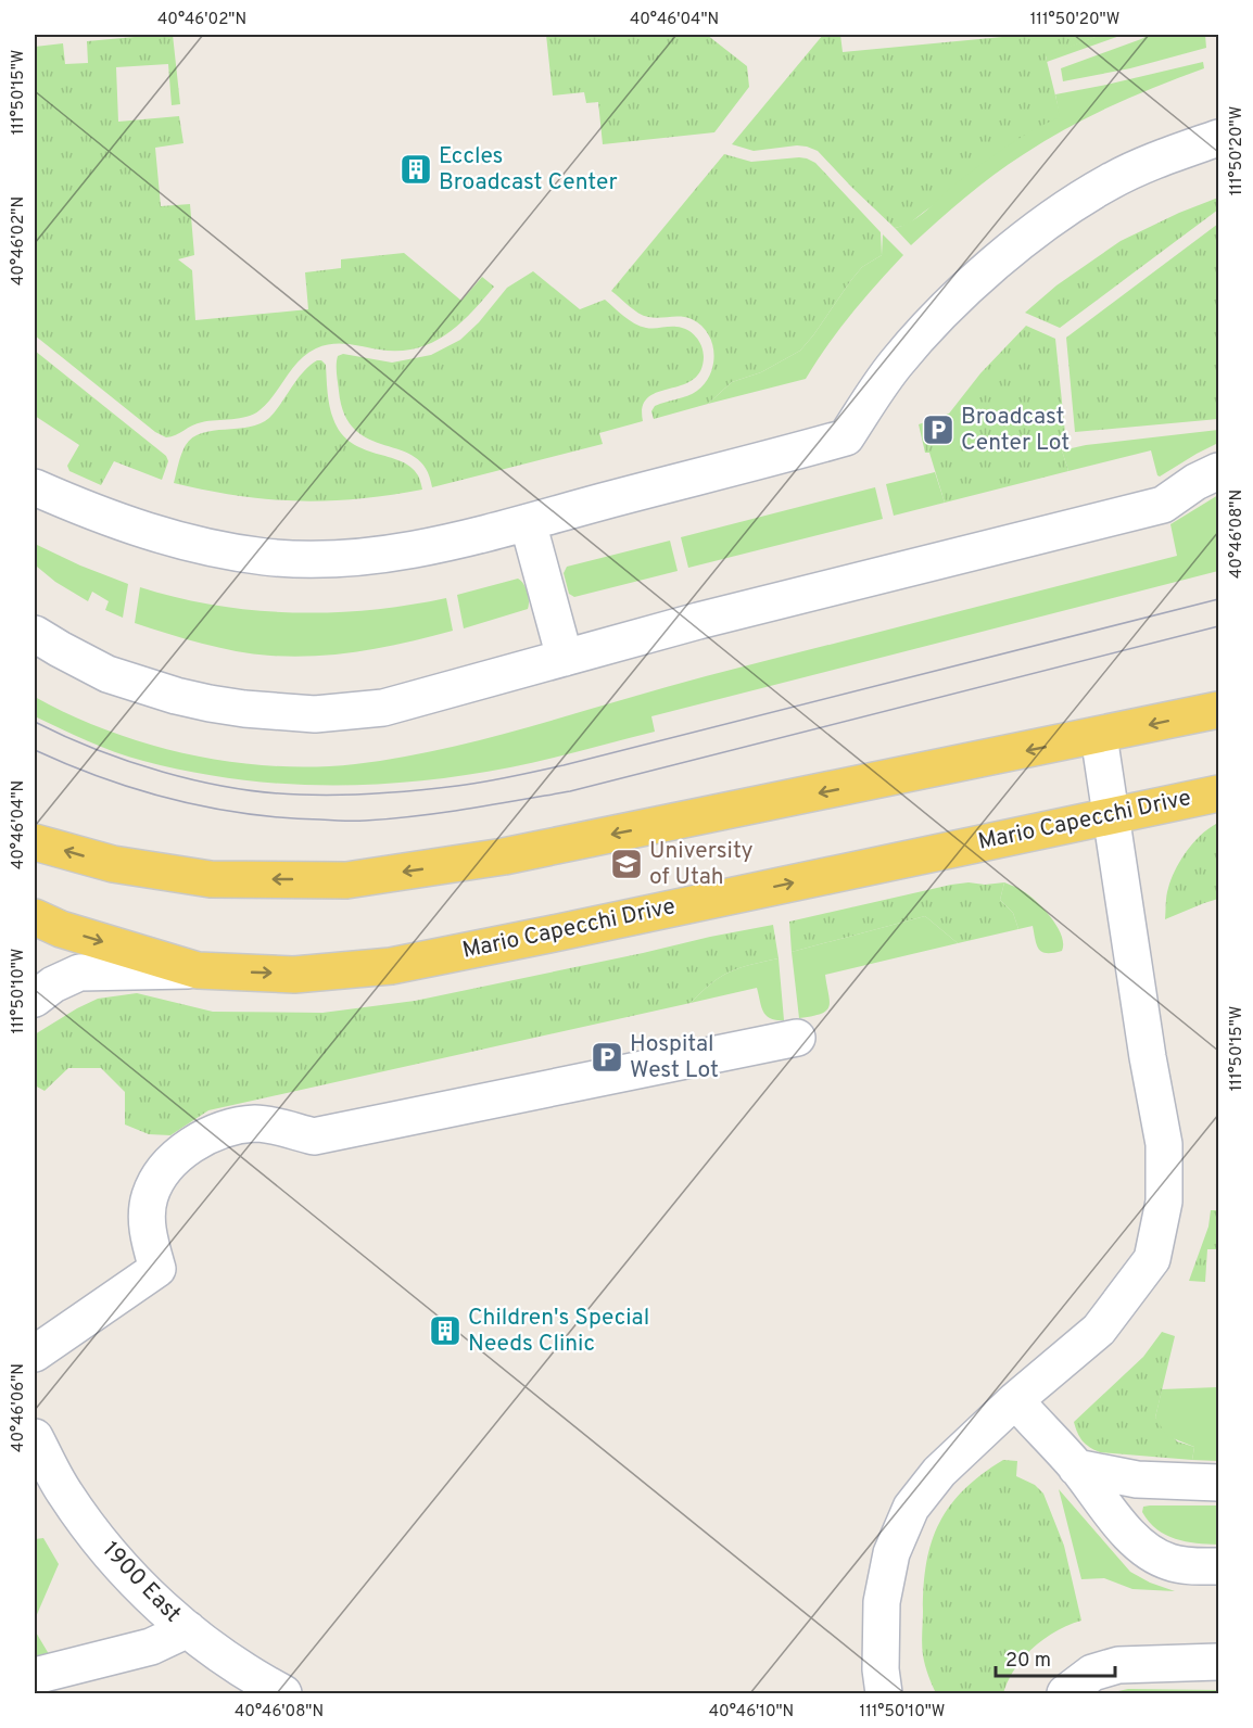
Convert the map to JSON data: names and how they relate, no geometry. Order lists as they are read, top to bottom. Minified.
{"streets":{"main road":["Mario Capecchi Drive"],"street":["1900 East"]},"places":{"building":["Eccles Broadcast Center","Children's Special Needs Clinic"],"parking":["Broadcast Center Lot","Hospital West Lot"],"school or university":["University of Utah"]},"scale_bar":"20 m","coordinates":["40°46'02\"N","40°46'04\"N","111°50'20\"W","111°50'15\"W","40°46'08\"N","111°50'10\"W","40°46'06\"N","40°46'10\"N"]}
